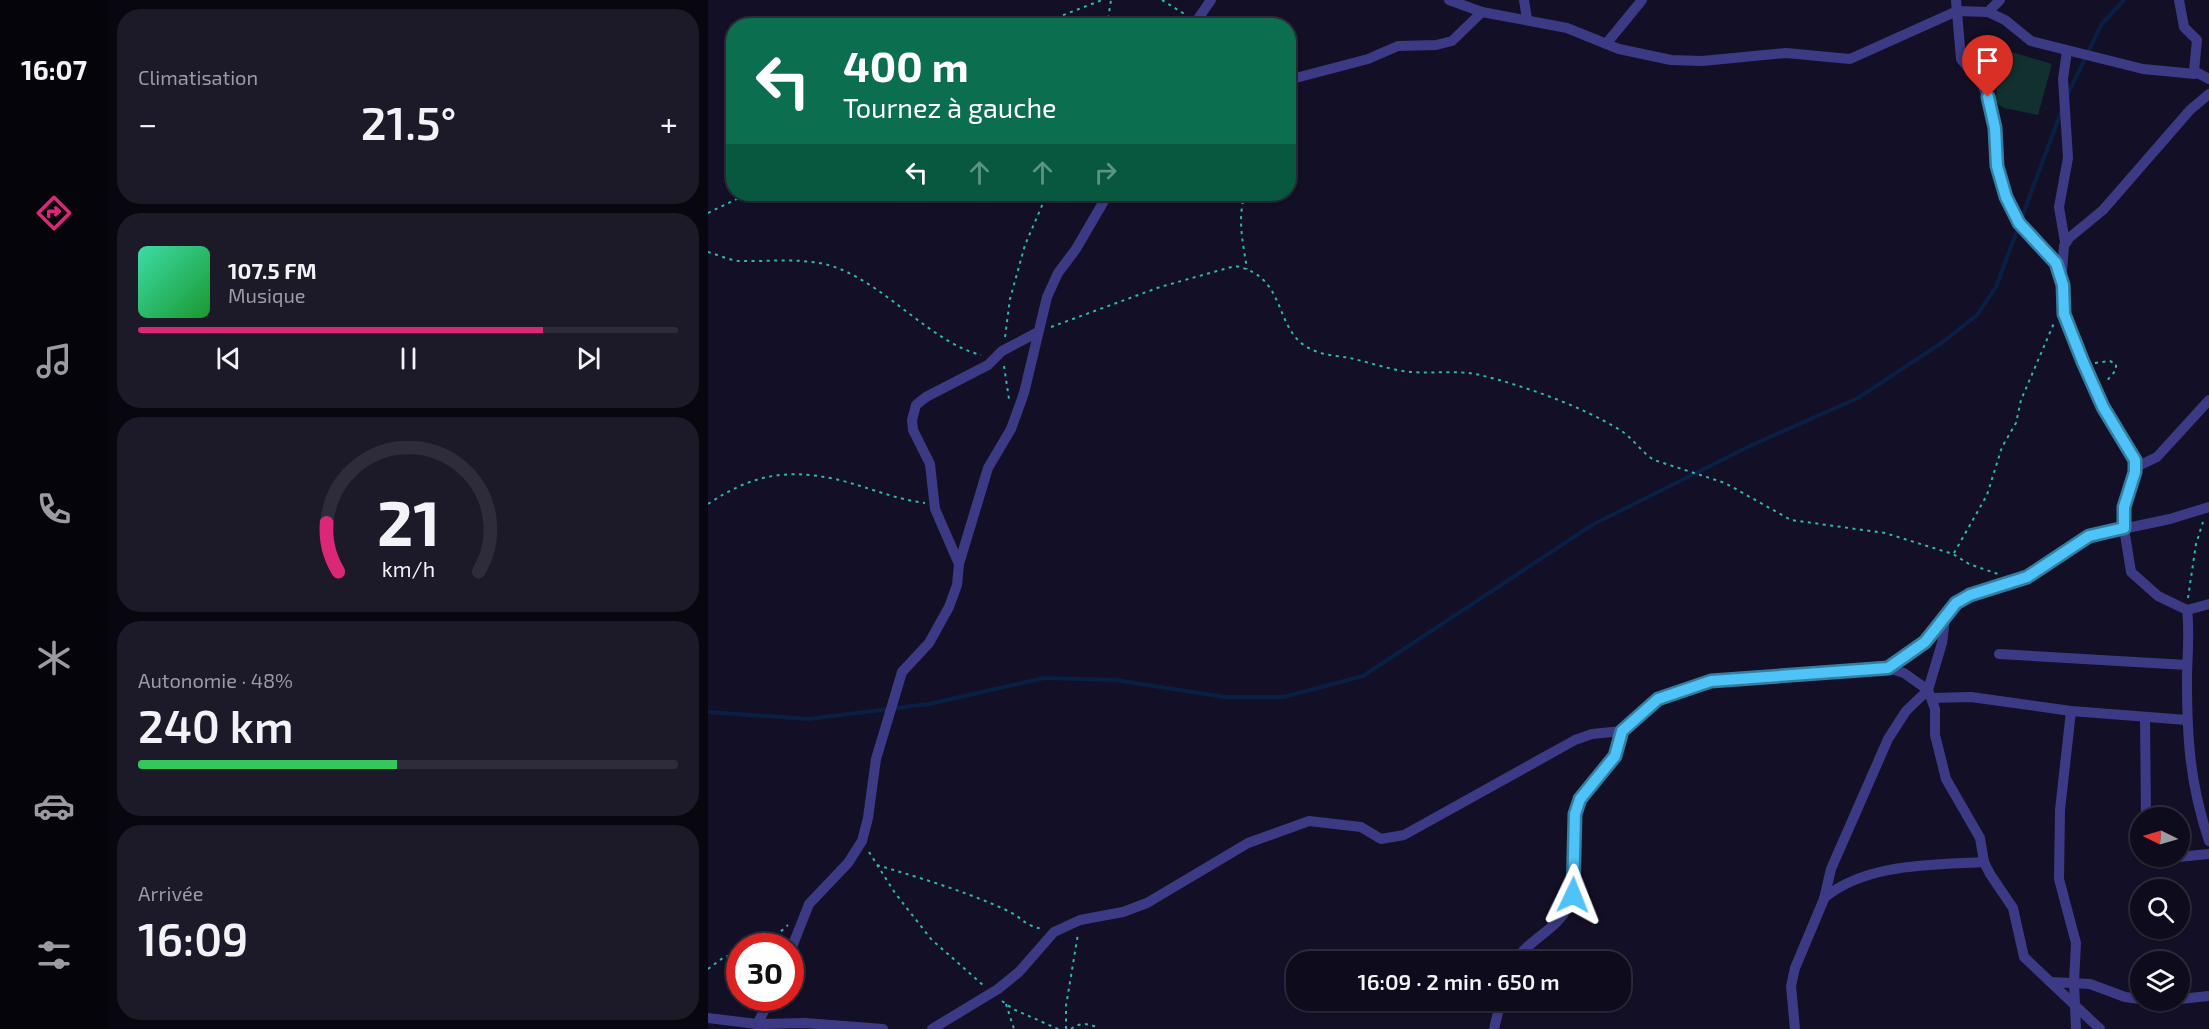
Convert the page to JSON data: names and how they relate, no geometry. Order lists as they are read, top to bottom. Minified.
{"north":"left","page":{"tabs":"16:07","tile":["Climatisation",["Autonomie · 48%","240 km"],["Arrivée","16:09"]],"turn":["400 m","Tournez à gauche"],"heat":["−","21.5°","+"],"song":["107.5 FM","Musique"],"limit":"30","trip":"16:09 · 2 min · 650 m","gauge":["21","km/h"]}}
